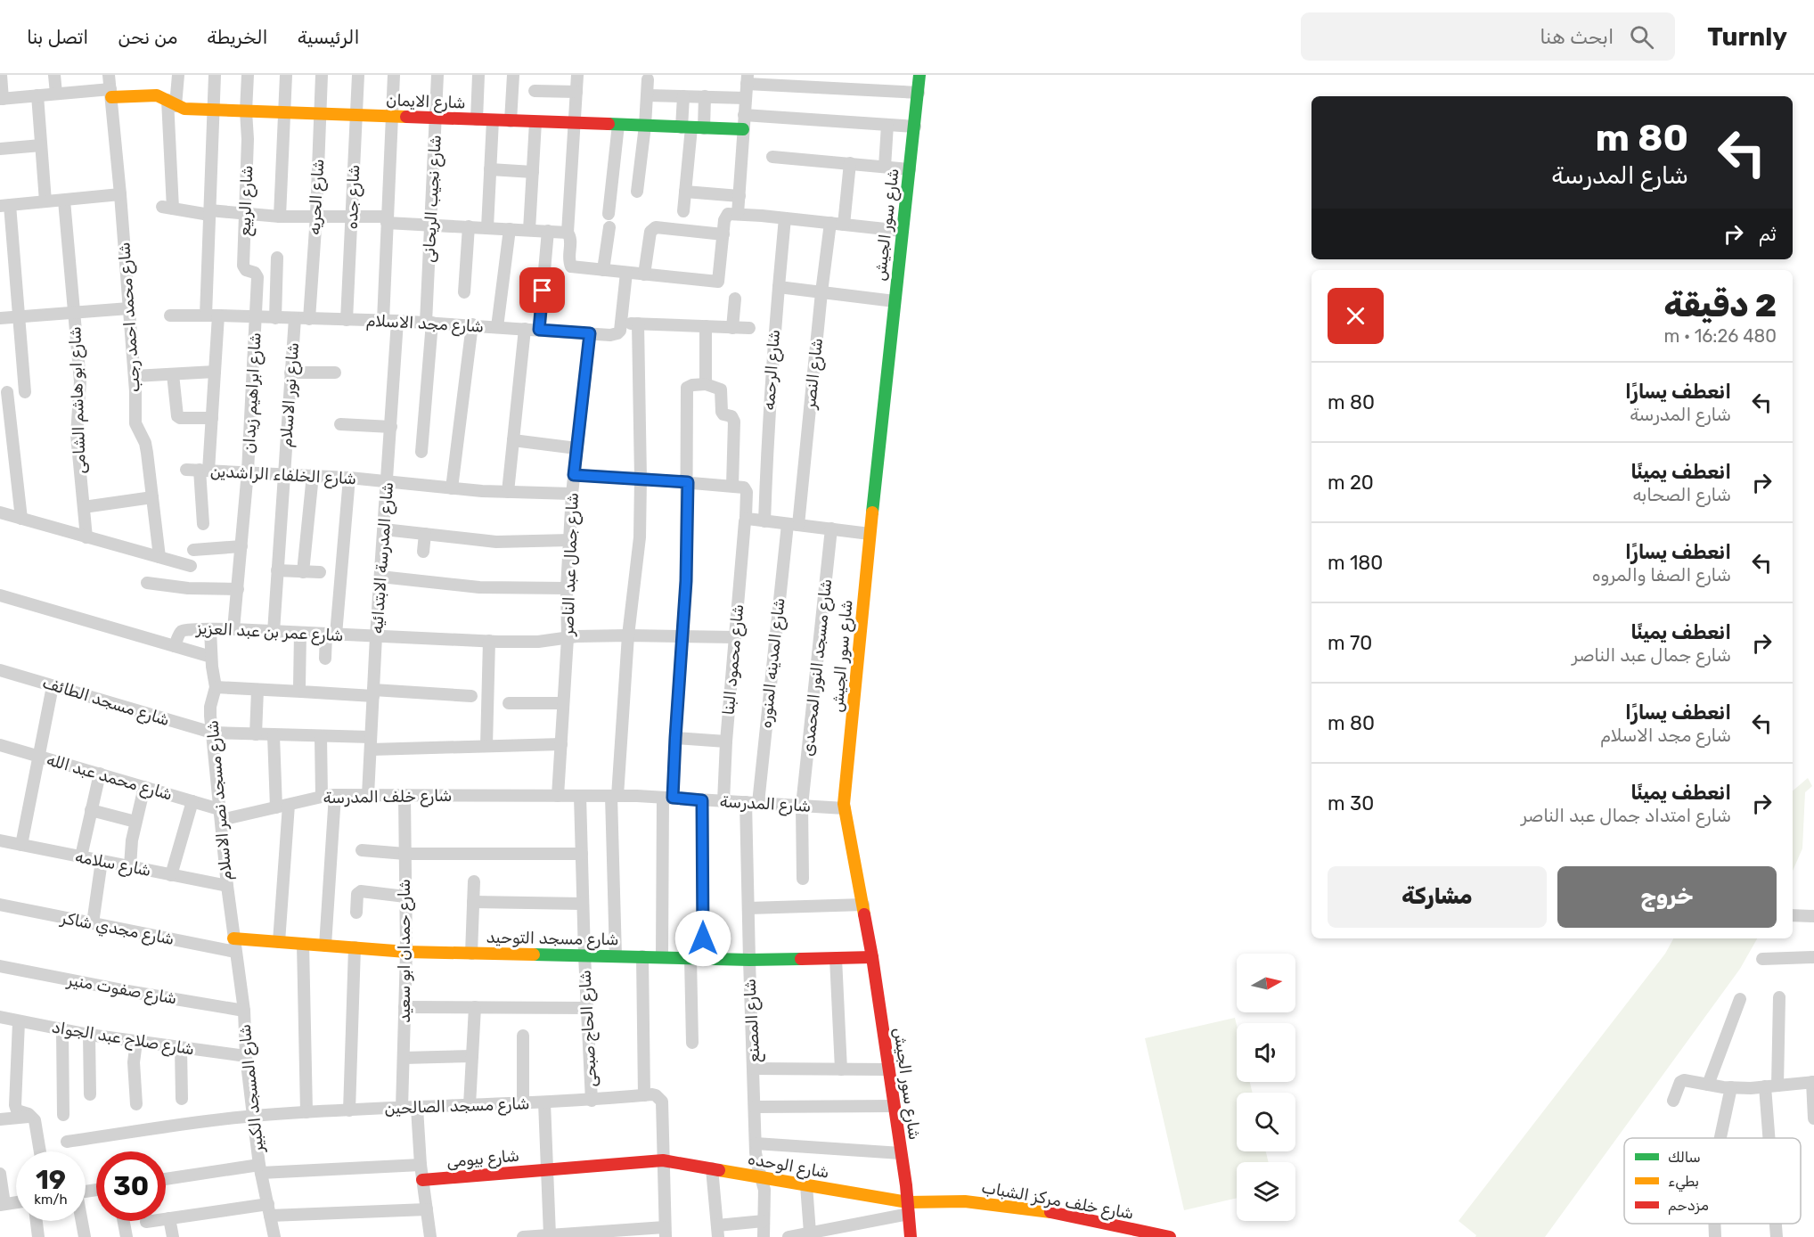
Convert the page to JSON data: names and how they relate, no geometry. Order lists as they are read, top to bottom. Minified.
{"streets":{"street":["شارع الايمان","شارع الحريه","شارع جده","شارع نجيب الريحانى","شارع الربيع","شارع سور الجيش","شارع محمد احمد رجب","شارع مجد الاسلام","شارع الرحمه","شارع النصر","شارع ابراهيم زيدان","شارع نور الاسلام","شارع ابو هاشم الشامى","شارع الخلفاء الراشدين","شارع المدرسة الابتدائيه","شارع جمال عبد الناصر","شارع عمر بن عبد العزيز","شارع محمود البنا","شارع المدينه المنوره","شارع مسجد النور المحمدى","شارع مسجد الطائف","شارع محمد عبد الله","شارع خلف المدرسة","شارع مسجد نصر الاسلام","شارع المدرسة","شارع سلامه","شارع مجدي شاكر","شارع مسجد التوحيد","شارع حمدان ابو سعيد","شارع صفوت منير","شارع المصنع","شارع الحاج صبحى","شارع صلاح عبد الجواد","شارع المسجد الكبير","شارع مسجد الصالحين","شارع بيومى","شارع الوحده","شارع خلف مركز الشباب"]},"crossings":[["شارع الايمان","شارع الحريه"],["شارع الايمان","شارع جده"],["شارع الايمان","شارع نجيب الريحانى"],["شارع الايمان","شارع الربيع"],["شارع الايمان","شارع محمد احمد رجب"],["شارع الحريه","شارع مجد الاسلام"],["شارع جده","شارع مجد الاسلام"],["شارع نجيب الريحانى","شارع مجد الاسلام"],["شارع الربيع","شارع مجد الاسلام"],["شارع الربيع","شارع ابراهيم زيدان"],["شارع سور الجيش","شارع المدرسة"],["شارع سور الجيش","شارع مسجد التوحيد"],["شارع سور الجيش","شارع الوحده"],["شارع سور الجيش","شارع خلف مركز الشباب"],["شارع مجد الاسلام","شارع ابراهيم زيدان"],["شارع مجد الاسلام","شارع نور الاسلام"],["شارع مجد الاسلام","شارع المدرسة الابتدائيه"],["شارع مجد الاسلام","شارع جمال عبد الناصر"],["شارع النصر","شارع المدينه المنوره"],["شارع ابراهيم زيدان","شارع الخلفاء الراشدين"],["شارع ابراهيم زيدان","شارع عمر بن عبد العزيز"],["شارع نور الاسلام","شارع الخلفاء الراشدين"],["شارع نور الاسلام","شارع عمر بن عبد العزيز"],["شارع الخلفاء الراشدين","شارع المدرسة الابتدائيه"],["شارع الخلفاء الراشدين","شارع جمال عبد الناصر"],["شارع المدرسة الابتدائيه","شارع عمر بن عبد العزيز"],["شارع المدرسة الابتدائيه","شارع خلف المدرسة"],["شارع جمال عبد الناصر","شارع عمر بن عبد العزيز"],["شارع جمال عبد الناصر","شارع خلف المدرسة"],["شارع جمال عبد الناصر","شارع المدرسة"],["شارع عمر بن عبد العزيز","شارع محمود البنا"],["شارع عمر بن عبد العزيز","شارع مسجد نصر الاسلام"],["شارع محمود البنا","شارع المدرسة"],["شارع المدينه المنوره","شارع المدرسة"],["شارع المدينه المنوره","شارع المصنع"],["شارع مسجد النور المحمدى","شارع المدرسة"],["شارع مسجد الطائف","شارع مسجد نصر الاسلام"],["شارع محمد عبد الله","شارع خلف المدرسة"],["شارع محمد عبد الله","شارع مسجد نصر الاسلام"],["شارع خلف المدرسة","شارع مسجد نصر الاسلام"],["شارع خلف المدرسة","شارع المدرسة"],["شارع خلف المدرسة","شارع حمدان ابو سعيد"],["شارع مسجد نصر الاسلام","شارع سلامه"],["شارع مسجد نصر الاسلام","شارع مسجد التوحيد"],["شارع مسجد نصر الاسلام","شارع المسجد الكبير"],["شارع المدرسة","شارع المصنع"],["شارع المدرسة","شارع الحاج صبحى"],["شارع مجدي شاكر","شارع المسجد الكبير"],["شارع مسجد التوحيد","شارع حمدان ابو سعيد"],["شارع مسجد التوحيد","شارع المصنع"],["شارع مسجد التوحيد","شارع الحاج صبحى"],["شارع مسجد التوحيد","شارع المسجد الكبير"],["شارع حمدان ابو سعيد","شارع مسجد الصالحين"],["شارع صفوت منير","شارع المسجد الكبير"],["شارع المصنع","شارع الوحده"],["شارع الحاج صبحى","شارع مسجد الصالحين"],["شارع صلاح عبد الجواد","شارع المسجد الكبير"],["شارع المسجد الكبير","شارع مسجد الصالحين"],["شارع مسجد الصالحين","شارع بيومى"],["شارع مسجد الصالحين","شارع الوحده"],["شارع بيومى","شارع الوحده"],["شارع الوحده","شارع خلف مركز الشباب"]],"legend":["سالك","بطيء","مزدحم"],"north":"right","page":{"header":"Turnly","search":"ابحث هنا","nav":["الرئيسية","الخريطة","من نحن","اتصل بنا"],"turn":["80 m","شارع المدرسة"],"then":"ثم","heading":["2 دقيقة","480 m · 16:26"],"list":[{"name":"انعطف يسارًا","note":"شارع المدرسة","value":"80 m"},{"name":"انعطف يمينًا","note":"شارع الصحابه","value":"20 m"},{"name":"انعطف يسارًا","note":"شارع الصفا والمروه","value":"180 m"},{"name":"انعطف يمينًا","note":"شارع جمال عبد الناصر","value":"70 m"},{"name":"انعطف يسارًا","note":"شارع مجد الاسلام","value":"80 m"},{"name":"انعطف يمينًا","note":"شارع امتداد جمال عبد الناصر","value":"30 m"}],"buttons":["خروج","مشاركة"],"speed":"19 km/h","limit":"30"}}
